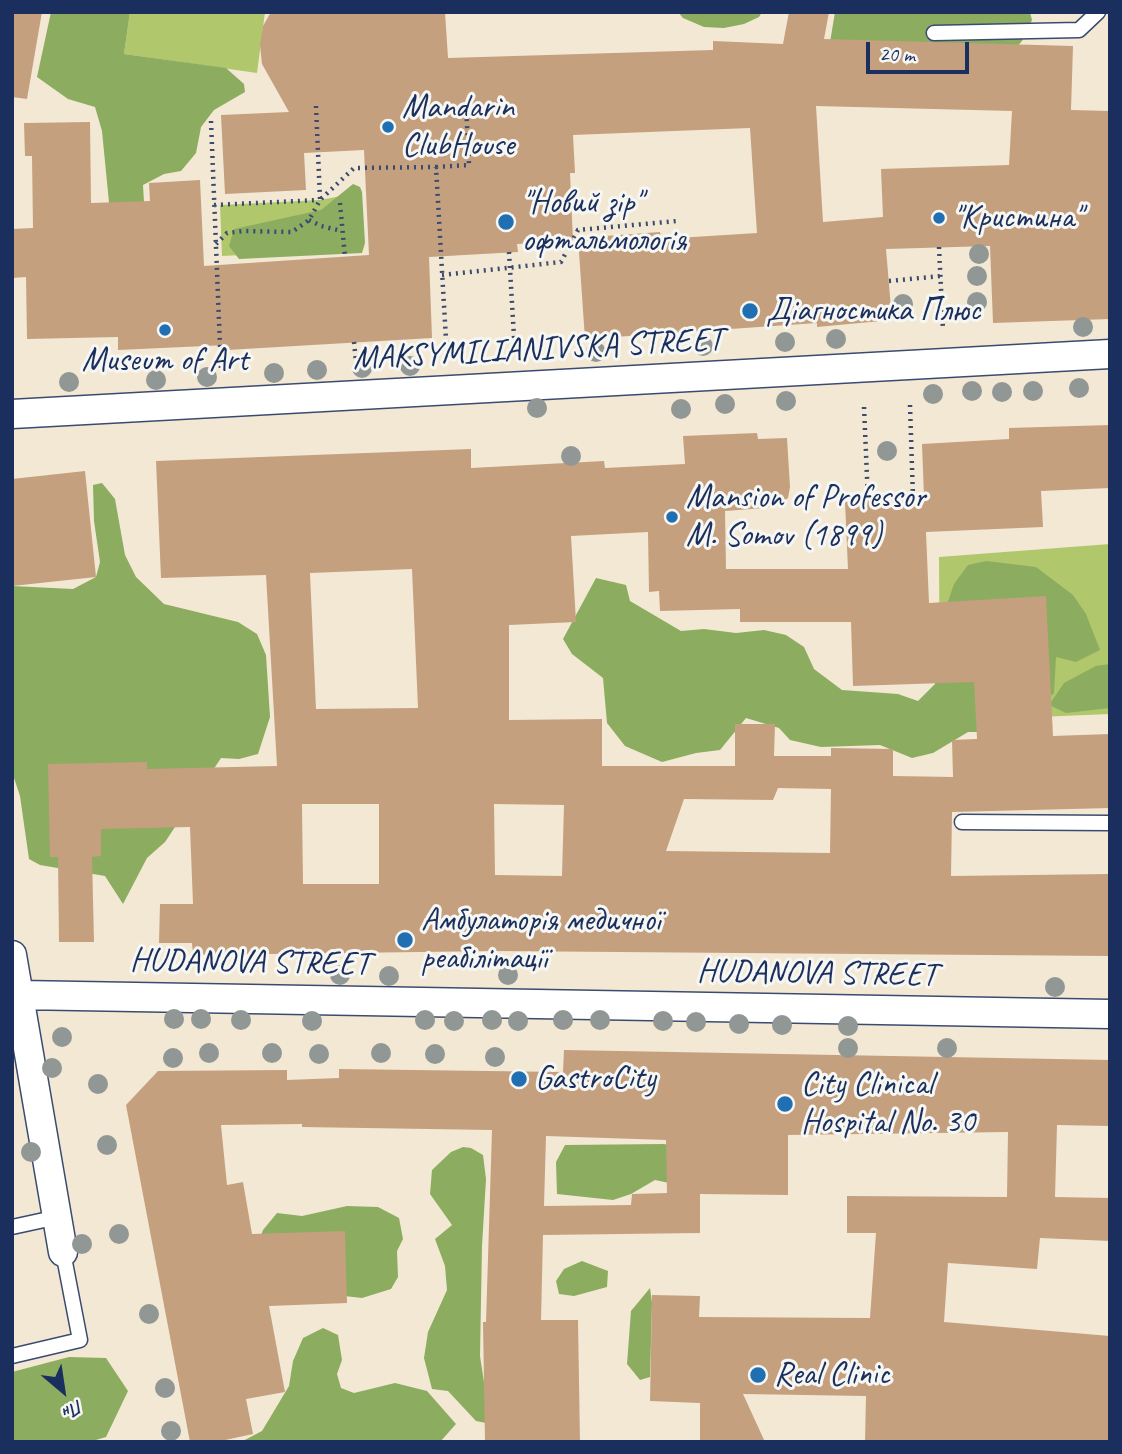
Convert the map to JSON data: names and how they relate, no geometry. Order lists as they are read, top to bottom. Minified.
{"streets":{"street":["MAKSYMILIANIVSKA STREET","HUDANOVA STREET"]},"places":["Mandarin ClubHouse","\"Кристина\"","\"Новий зір\" офтальмологія","Діагностика Плюс","Museum of Art","Mansion of Professor M. Somov (1899)","Амбулаторія медичної реабілітації","GastroCity","City Clinical Hospital No. 30","Real Clinic"],"scale_bar":"20 m","north":"bottom right"}
